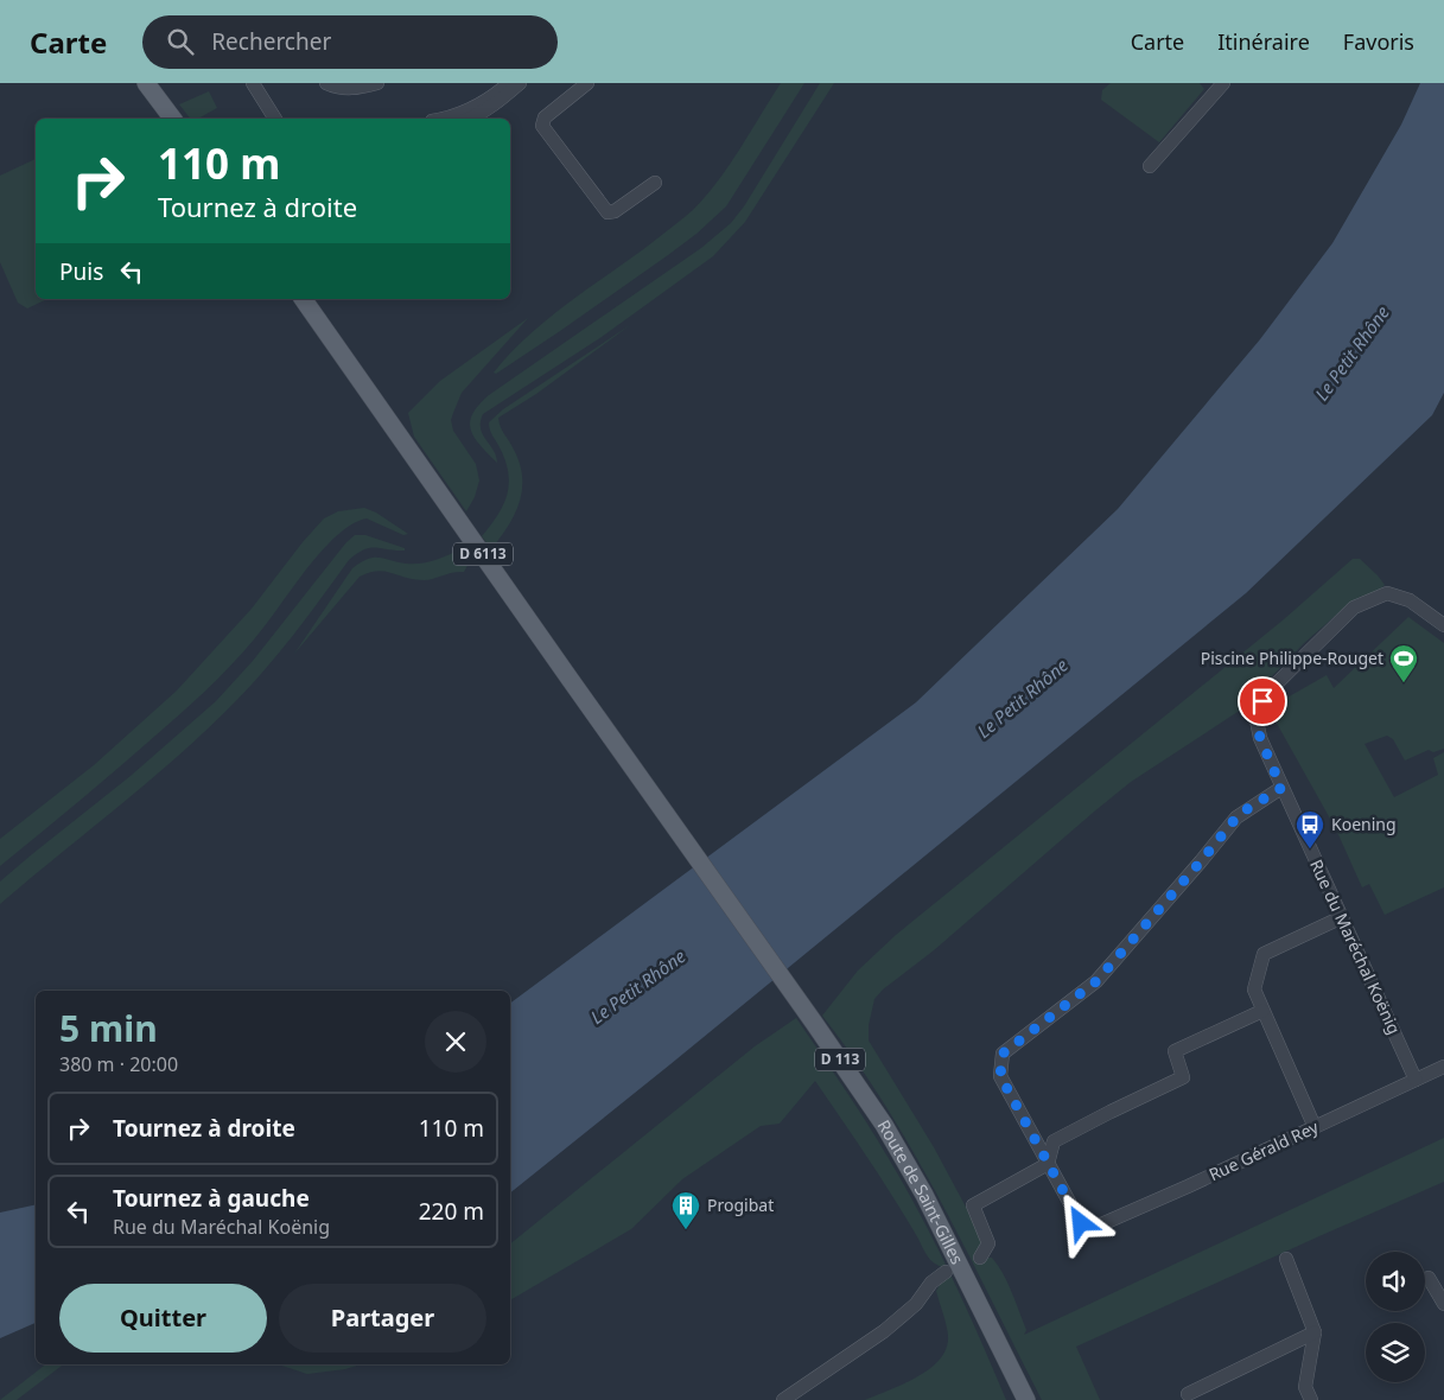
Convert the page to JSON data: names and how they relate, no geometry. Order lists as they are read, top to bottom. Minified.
{"streets":{"main road":["D 6113","D 113","Route de Saint-Gilles"],"street":["Rue du Maréchal Koënig","Rue Gérald Rey"]},"crossings":[["D 6113","Route de Saint-Gilles"],["Rue du Maréchal Koënig","Rue Gérald Rey"]],"water":["Le Petit Rhône"],"places":{"sports":["Piscine Philippe-Rouget"],"bus stop":["Koening"],"building":["Progibat"]},"page":{"header":"Carte","search":"Rechercher","nav":["Carte","Itinéraire","Favoris"],"turn":["110 m","Tournez à droite"],"then":"Puis","heading":["5 min","380 m · 20:00"],"list":[{"name":"Tournez à droite","value":"110 m"},{"name":"Tournez à gauche","note":"Rue du Maréchal Koënig","value":"220 m"}],"buttons":["Quitter","Partager"]}}
